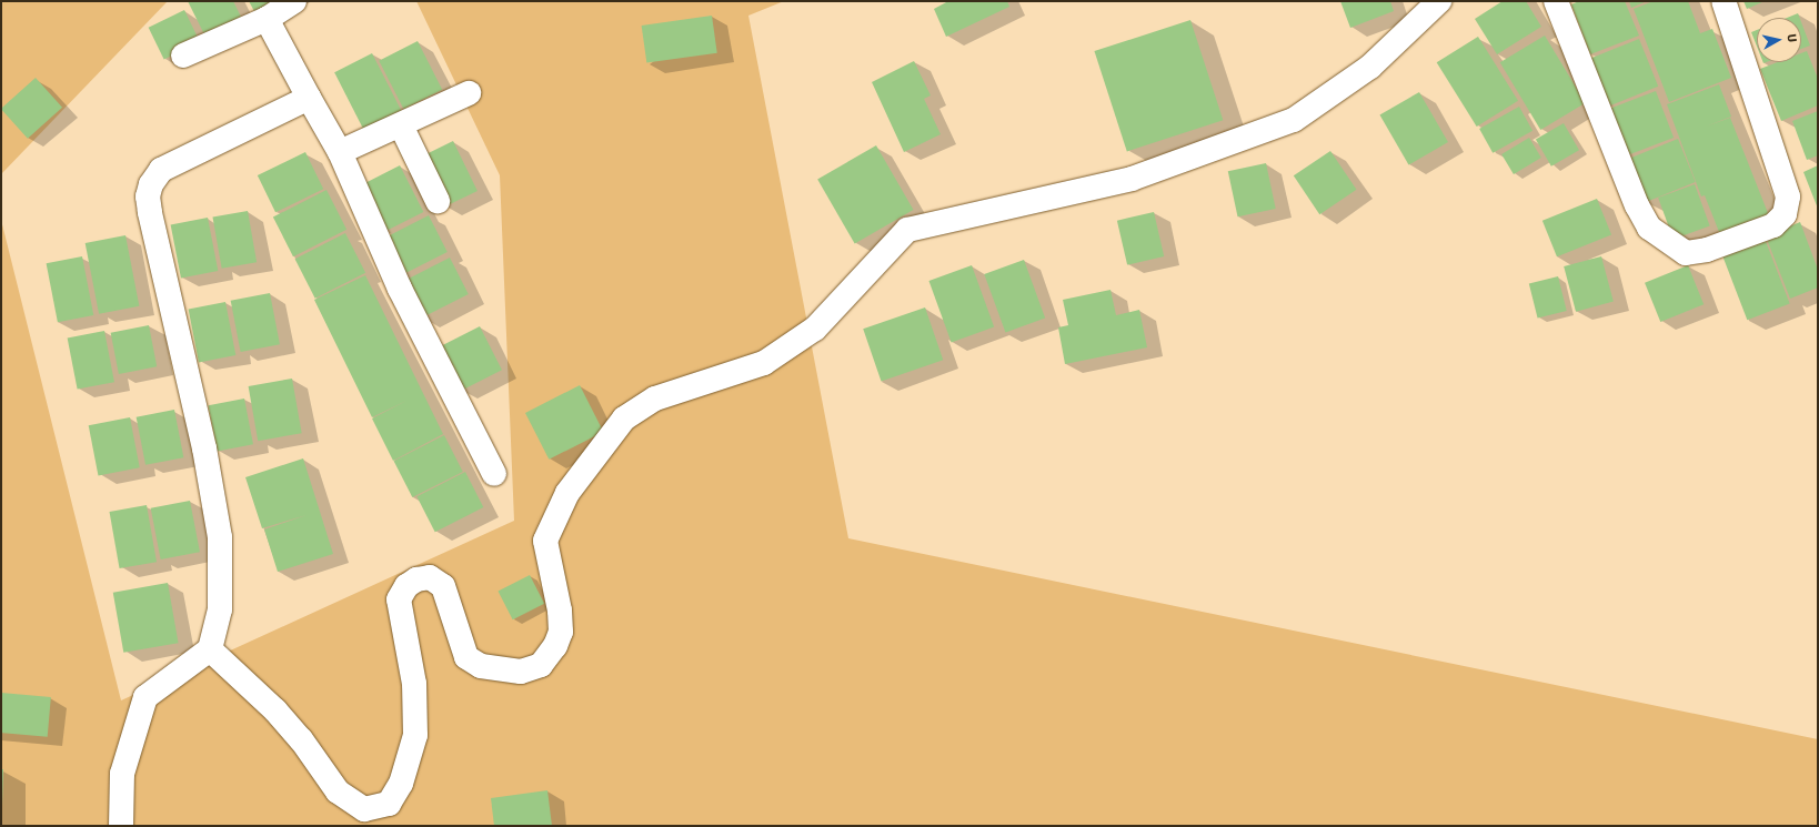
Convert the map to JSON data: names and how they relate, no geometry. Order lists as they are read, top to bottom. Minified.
{"north":"right"}
